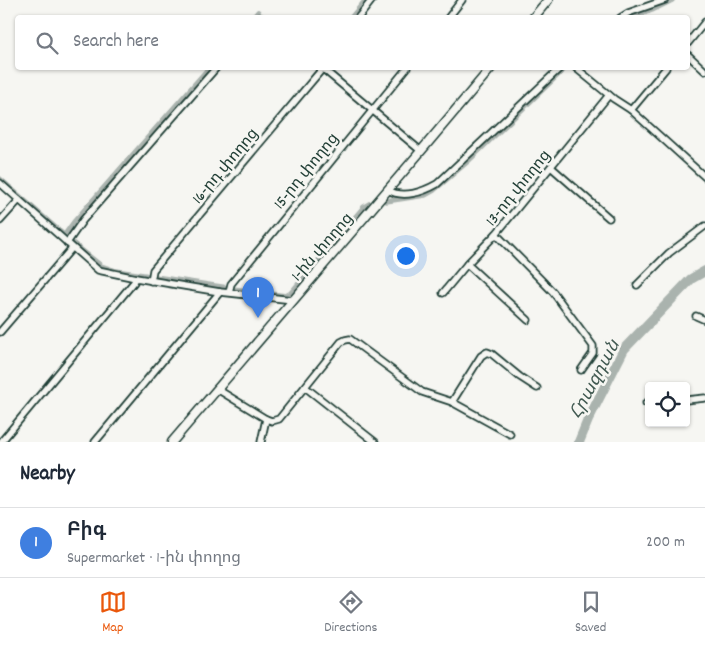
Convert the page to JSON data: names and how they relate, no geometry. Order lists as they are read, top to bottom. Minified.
{"streets":{"main road":["1-ին փողոց"],"street":["16-րդ փողոց","15-րդ փողոց","13-րդ փողոց"]},"water":["Հրազդան"],"page":{"search":"Search here","pins":"1","heading":"Nearby","list":[{"mark":"1","name":"Բիգ","note":"Supermarket · 1-ին փողոց","value":"200 m"}],"nav":["Map","Directions","Saved"]}}
